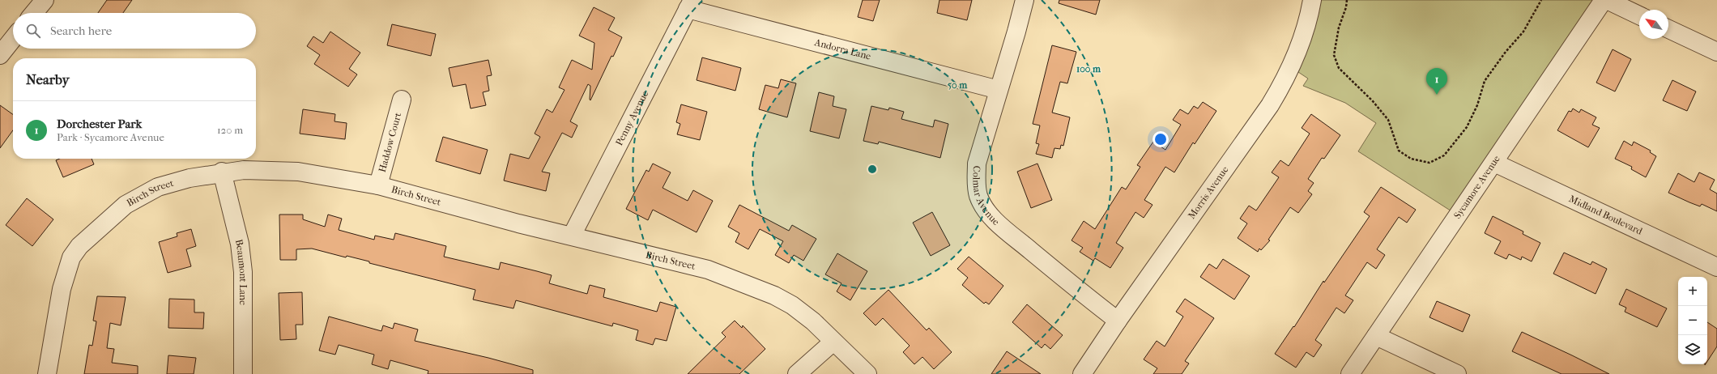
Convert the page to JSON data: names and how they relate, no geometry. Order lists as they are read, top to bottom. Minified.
{"streets":{"street":["Andorra Lane","Penny Avenue","Haddow Court","Sycamore Avenue","Morris Avenue","Birch Street","Colmar Avenue","Midland Boulevard","Beaumont Lane"]},"crossings":[["Andorra Lane","Penny Avenue"],["Andorra Lane","Colmar Avenue"],["Penny Avenue","Birch Street"],["Haddow Court","Birch Street"],["Sycamore Avenue","Midland Boulevard"],["Morris Avenue","Colmar Avenue"],["Birch Street","Beaumont Lane"]],"north":"top left","page":{"search":"Search here","heading":"Nearby","pins":"1","list":[{"mark":"1","name":"Dorchester Park","note":"Park · Sycamore Avenue","value":"120 m"}],"map_buttons":["+","−"]},"rings":["100 m","50 m"]}
